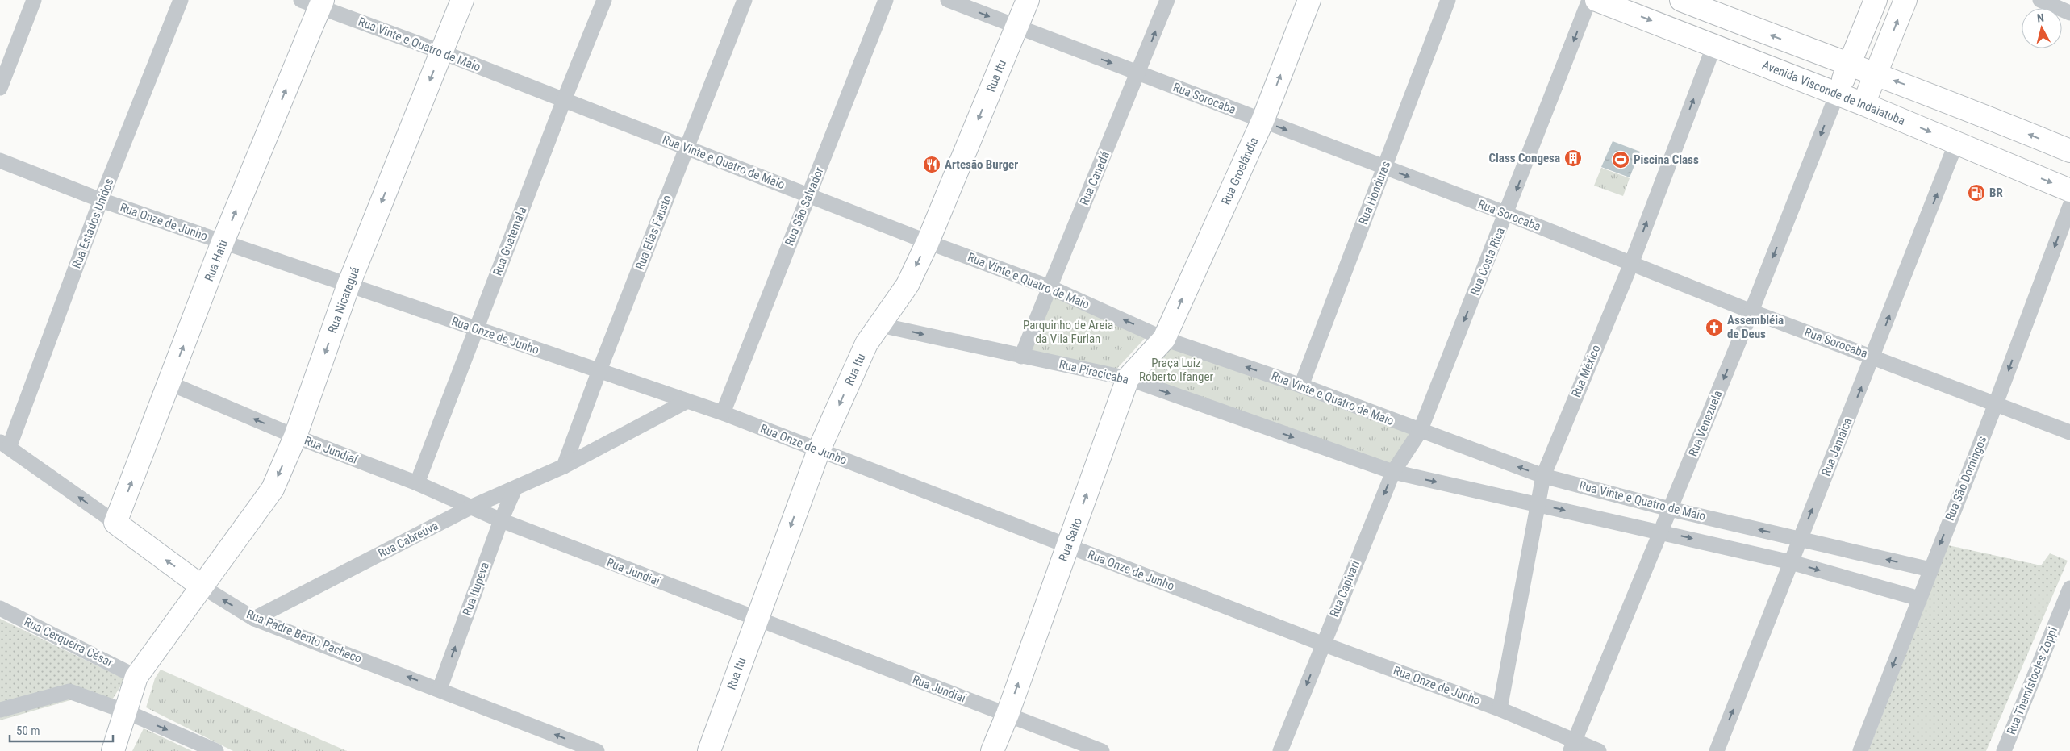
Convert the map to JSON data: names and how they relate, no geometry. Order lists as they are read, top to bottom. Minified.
{"streets":{"street":["Rua Vinte e Quatro de Maio","Rua Itu","Avenida Visconde de Indaiatuba","Rua Sorocaba","Rua Groelândia","Rua Canadá","Rua Honduras","Rua São Salvador","Rua Onze de Junho","Rua Estados Unidos","Rua Elias Fausto","Rua Guatemala","Rua Haiti","Rua Costa Rica","Rua Nicaraguá","Rua México","Rua Piracicaba","Rua Venezuela","Rua Jamaica","Rua Jundiaí","Rua São Domingos","Rua Cabreúva","Rua Salto","Rua Itupeva","Rua Capivari","Rua Padre Bento Pacheco","Rua Cerqueira César","Rua Themístocles Zoppi"]},"crossings":[["Rua Vinte e Quatro de Maio","Rua Itu"],["Rua Vinte e Quatro de Maio","Rua Groelândia"],["Rua Vinte e Quatro de Maio","Rua Canadá"],["Rua Vinte e Quatro de Maio","Rua Honduras"],["Rua Vinte e Quatro de Maio","Rua São Salvador"],["Rua Vinte e Quatro de Maio","Rua Elias Fausto"],["Rua Vinte e Quatro de Maio","Rua Guatemala"],["Rua Vinte e Quatro de Maio","Rua Haiti"],["Rua Vinte e Quatro de Maio","Rua Costa Rica"],["Rua Vinte e Quatro de Maio","Rua Nicaraguá"],["Rua Vinte e Quatro de Maio","Rua México"],["Rua Vinte e Quatro de Maio","Rua Piracicaba"],["Rua Vinte e Quatro de Maio","Rua Venezuela"],["Rua Vinte e Quatro de Maio","Rua Jamaica"],["Rua Vinte e Quatro de Maio","Rua São Domingos"],["Rua Vinte e Quatro de Maio","Rua Salto"],["Rua Vinte e Quatro de Maio","Rua Capivari"],["Rua Itu","Rua Sorocaba"],["Rua Itu","Rua Onze de Junho"],["Rua Itu","Rua Piracicaba"],["Rua Itu","Rua Jundiaí"],["Avenida Visconde de Indaiatuba","Rua México"],["Avenida Visconde de Indaiatuba","Rua Venezuela"],["Avenida Visconde de Indaiatuba","Rua Jamaica"],["Rua Sorocaba","Rua Groelândia"],["Rua Sorocaba","Rua Canadá"],["Rua Sorocaba","Rua Honduras"],["Rua Sorocaba","Rua Costa Rica"],["Rua Sorocaba","Rua México"],["Rua Sorocaba","Rua Venezuela"],["Rua Sorocaba","Rua Jamaica"],["Rua Sorocaba","Rua São Domingos"],["Rua Groelândia","Rua Salto"],["Rua Canadá","Rua Piracicaba"],["Rua São Salvador","Rua Onze de Junho"],["Rua Onze de Junho","Rua Estados Unidos"],["Rua Onze de Junho","Rua Elias Fausto"],["Rua Onze de Junho","Rua Guatemala"],["Rua Onze de Junho","Rua Haiti"],["Rua Onze de Junho","Rua Nicaraguá"],["Rua Onze de Junho","Rua México"],["Rua Onze de Junho","Rua Venezuela"],["Rua Onze de Junho","Rua Cabreúva"],["Rua Onze de Junho","Rua Salto"],["Rua Onze de Junho","Rua Capivari"],["Rua Estados Unidos","Rua Padre Bento Pacheco"],["Rua Elias Fausto","Rua Cabreúva"],["Rua Guatemala","Rua Jundiaí"],["Rua Haiti","Rua Jundiaí"],["Rua Haiti","Rua Padre Bento Pacheco"],["Rua Costa Rica","Rua Capivari"],["Rua Nicaraguá","Rua Jundiaí"],["Rua Nicaraguá","Rua Padre Bento Pacheco"],["Rua Nicaraguá","Rua Cerqueira César"],["Rua Piracicaba","Rua Salto"],["Rua Piracicaba","Rua Capivari"],["Rua Jundiaí","Rua Cabreúva"],["Rua Jundiaí","Rua Salto"],["Rua Jundiaí","Rua Itupeva"],["Rua Cabreúva","Rua Itupeva"],["Rua Cabreúva","Rua Padre Bento Pacheco"],["Rua Itupeva","Rua Padre Bento Pacheco"]],"one_way":["Rua Itu","Rua Sorocaba","Rua Groelândia","Rua Haiti","Rua Costa Rica","Rua Nicaraguá","Rua Piracicaba","Rua Venezuela","Rua Jamaica","Rua São Domingos","Rua Salto","Rua Itupeva","Rua Capivari","Rua Padre Bento Pacheco"],"parks":["Parquinho de Areia da Vila Furlan","Praça Luiz Roberto Ifanger"],"places":{"building":["Class Congesa"],"sports":["Piscina Class"],"restaurant":["Artesão Burger"],"fuel station":["BR"],"church":["Assembléia de Deus"]},"scale_bar":"50 m","north":"top"}
